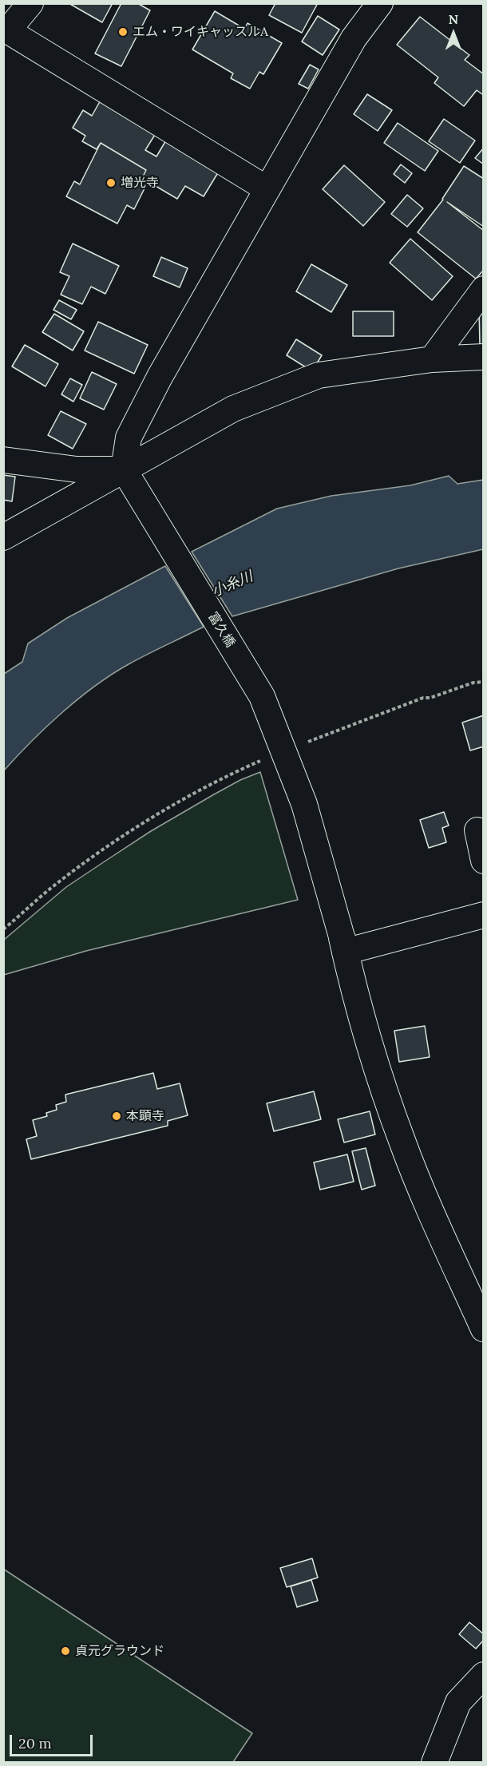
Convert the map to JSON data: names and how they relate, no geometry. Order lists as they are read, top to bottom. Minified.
{"streets":{"street":["富久橋"]},"water":["小糸川"],"places":["エム・ワイキャッスルA","増光寺","本顕寺","貞元グラウンド"],"scale_bar":"20 m","north":"top"}
